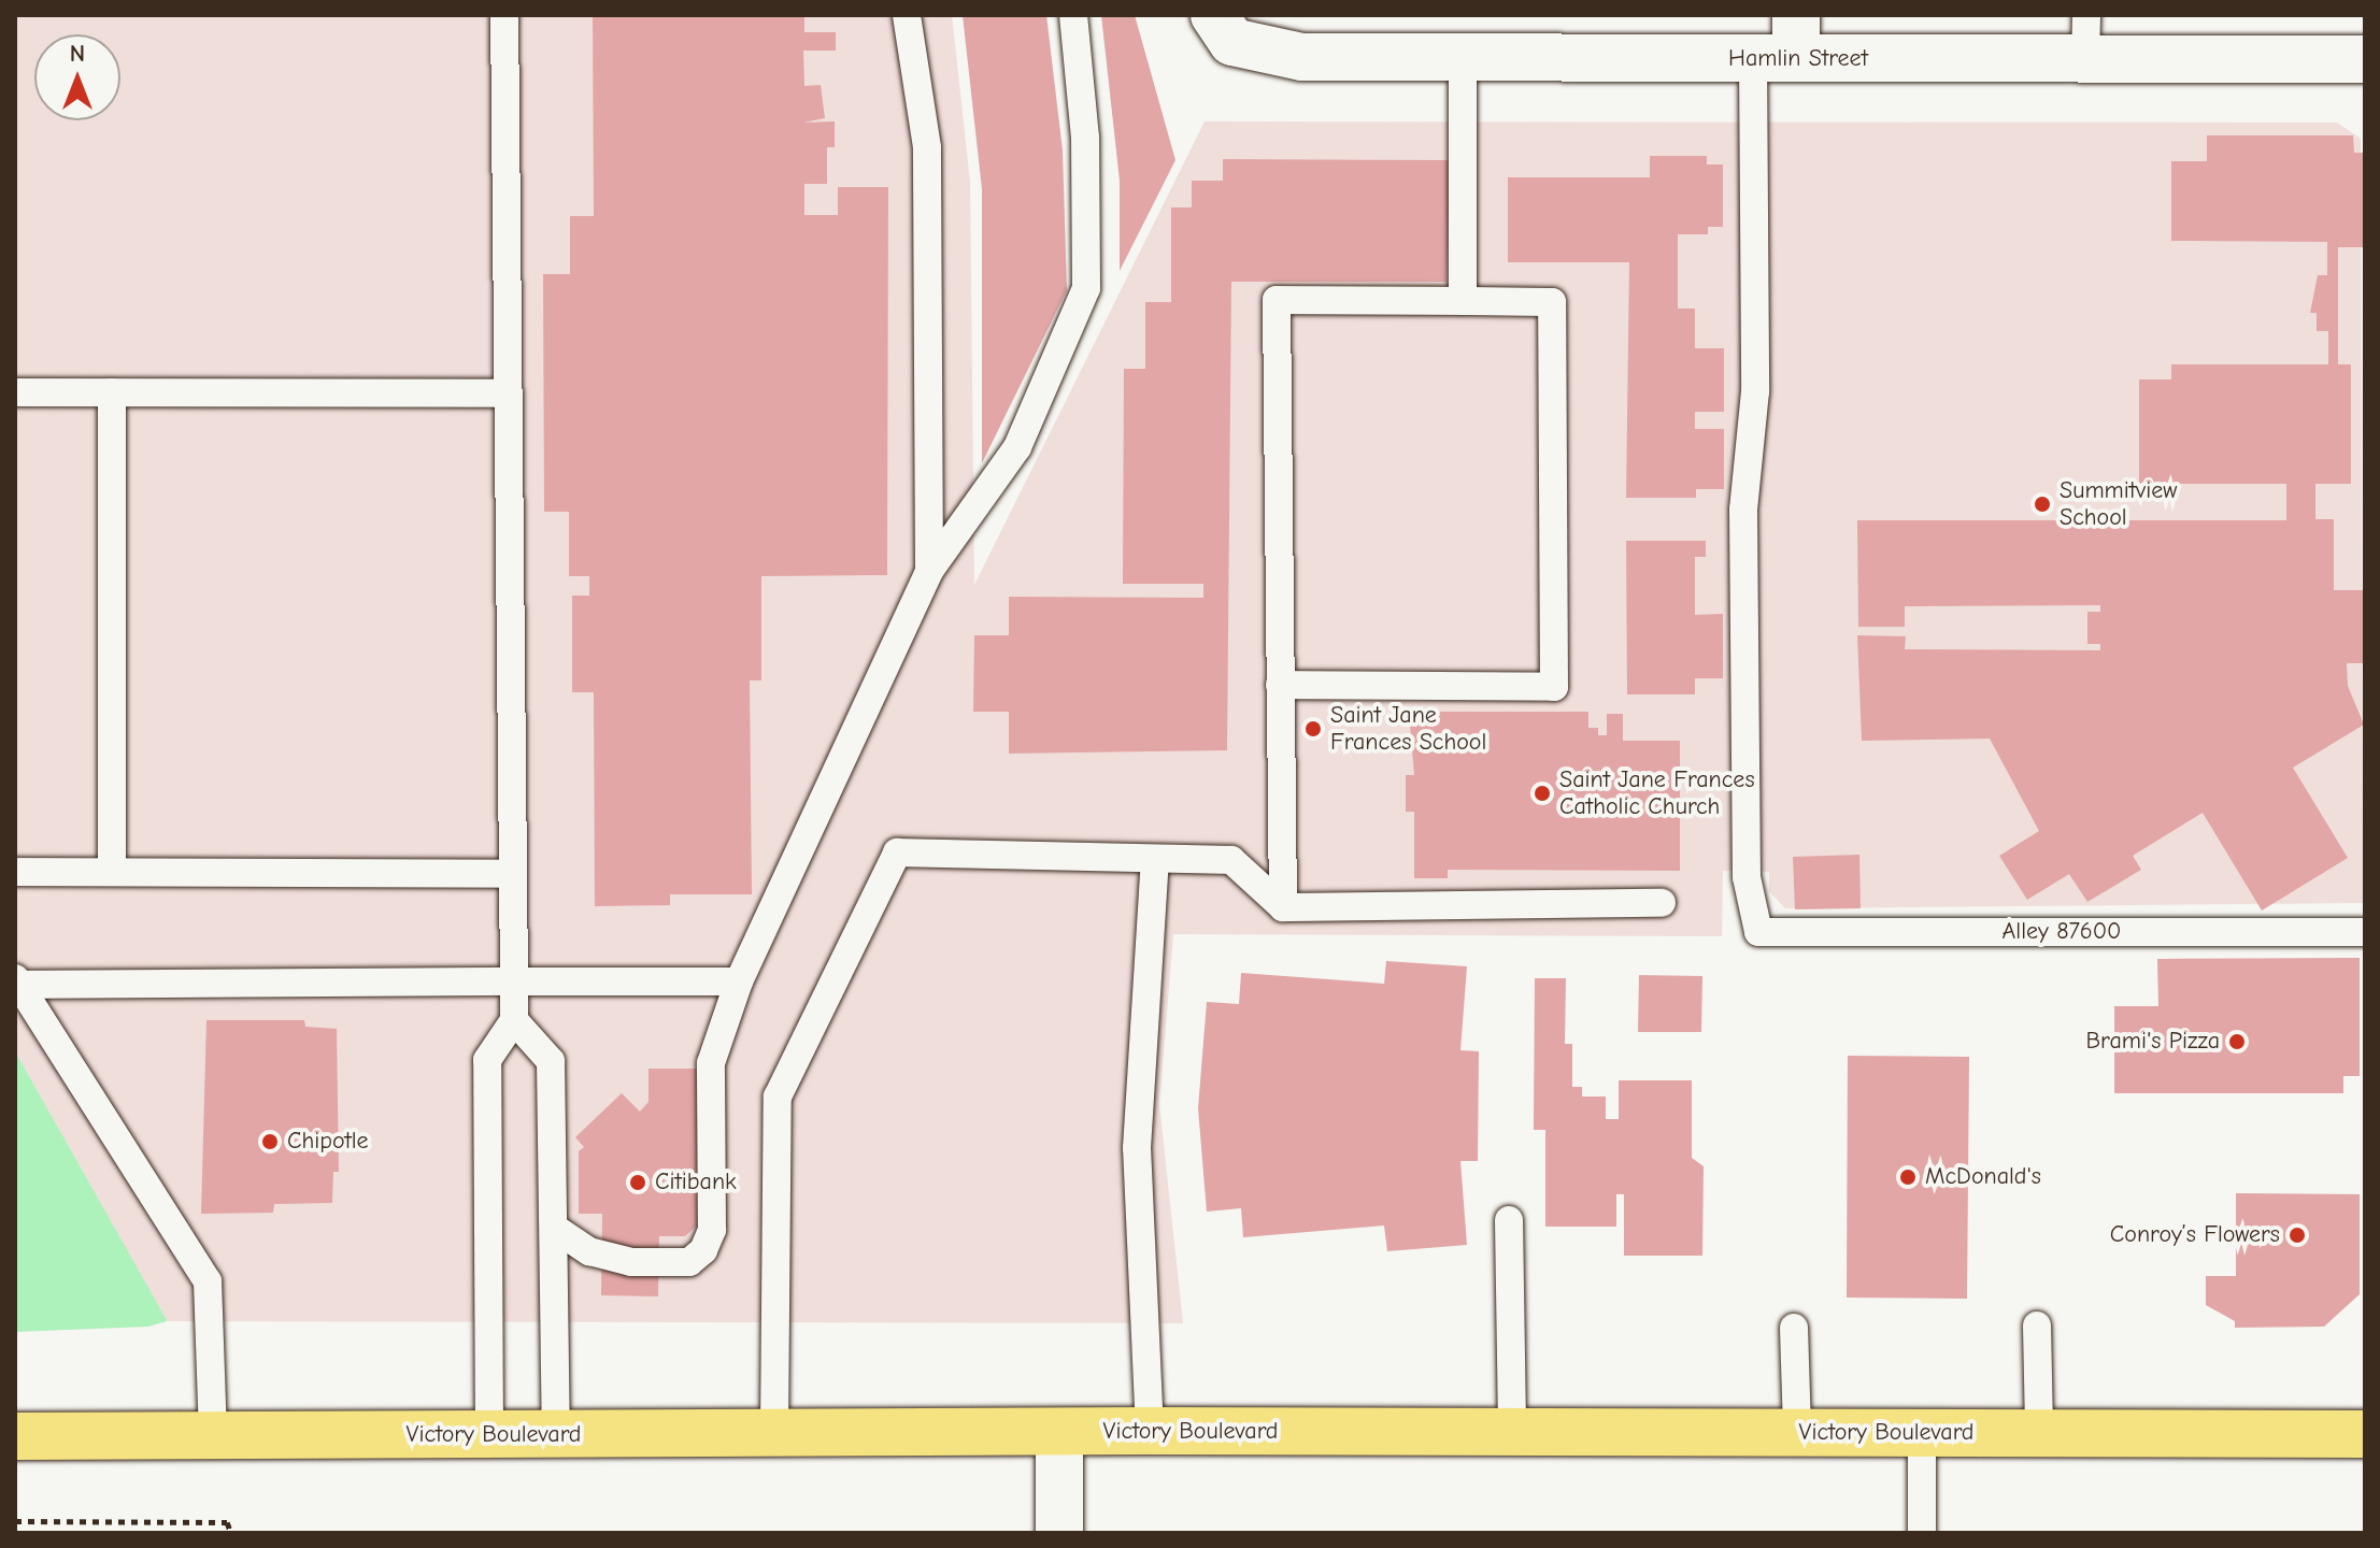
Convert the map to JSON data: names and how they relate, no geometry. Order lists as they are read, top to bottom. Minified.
{"streets":{"main road":["Victory Boulevard"],"street":["Hamlin Street"],"lane":["Alley 87600"]},"crossings":[["Hamlin Street","Alley 87600"]],"places":["Summitview School","Saint Jane Frances School","Saint Jane Frances Catholic Church","Brami's Pizza","Chipotle","McDonald's","Citibank","Conroy’s Flowers"],"north":"top"}
